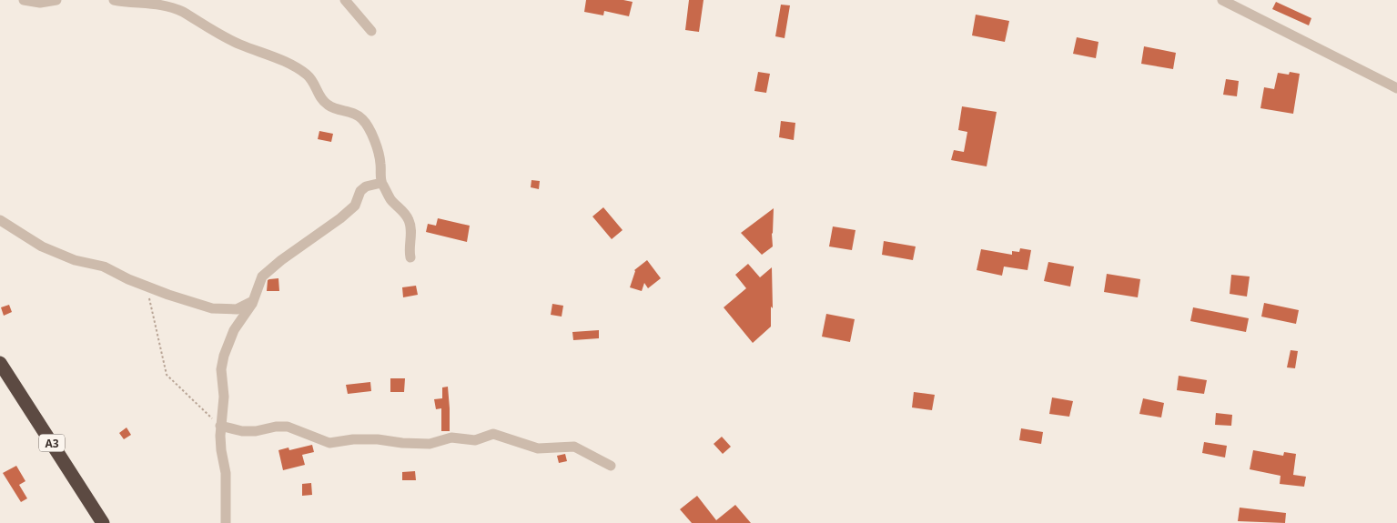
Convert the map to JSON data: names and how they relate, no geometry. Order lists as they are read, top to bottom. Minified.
{"streets":{"highway":["A3"]}}
